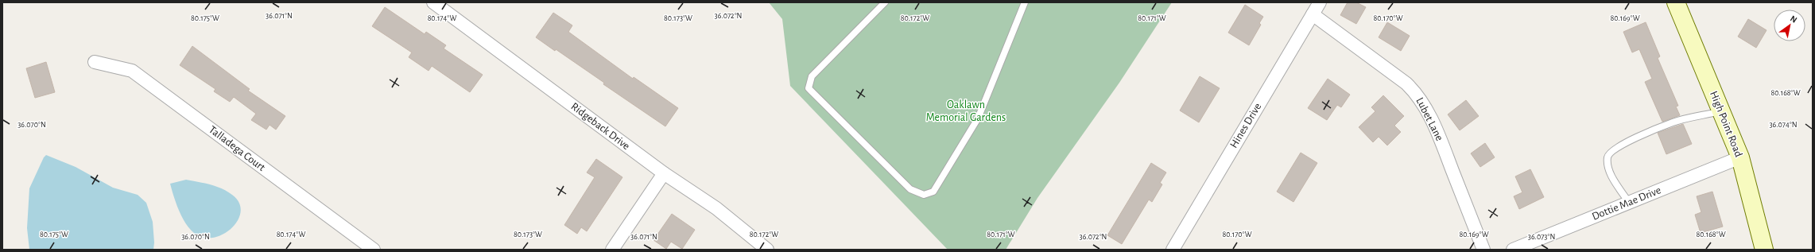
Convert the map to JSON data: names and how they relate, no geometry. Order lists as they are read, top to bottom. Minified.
{"streets":{"main road":["High Point Road"],"street":["Lubet Lane","Hines Drive","Ridgeback Drive","Talladega Court","Dottie Mae Drive"]},"crossings":[["Lubet Lane","Hines Drive"],["High Point Road","Dottie Mae Drive"]],"parks":["Oaklawn Memorial Gardens"],"north":"top right","coordinates":["36.071°N","36.072°N","80.175°W","80.174°W","80.173°W","80.172°W","80.171°W","80.170°W","80.169°W","80.168°W","36.070°N","36.074°N","36.073°N"]}
